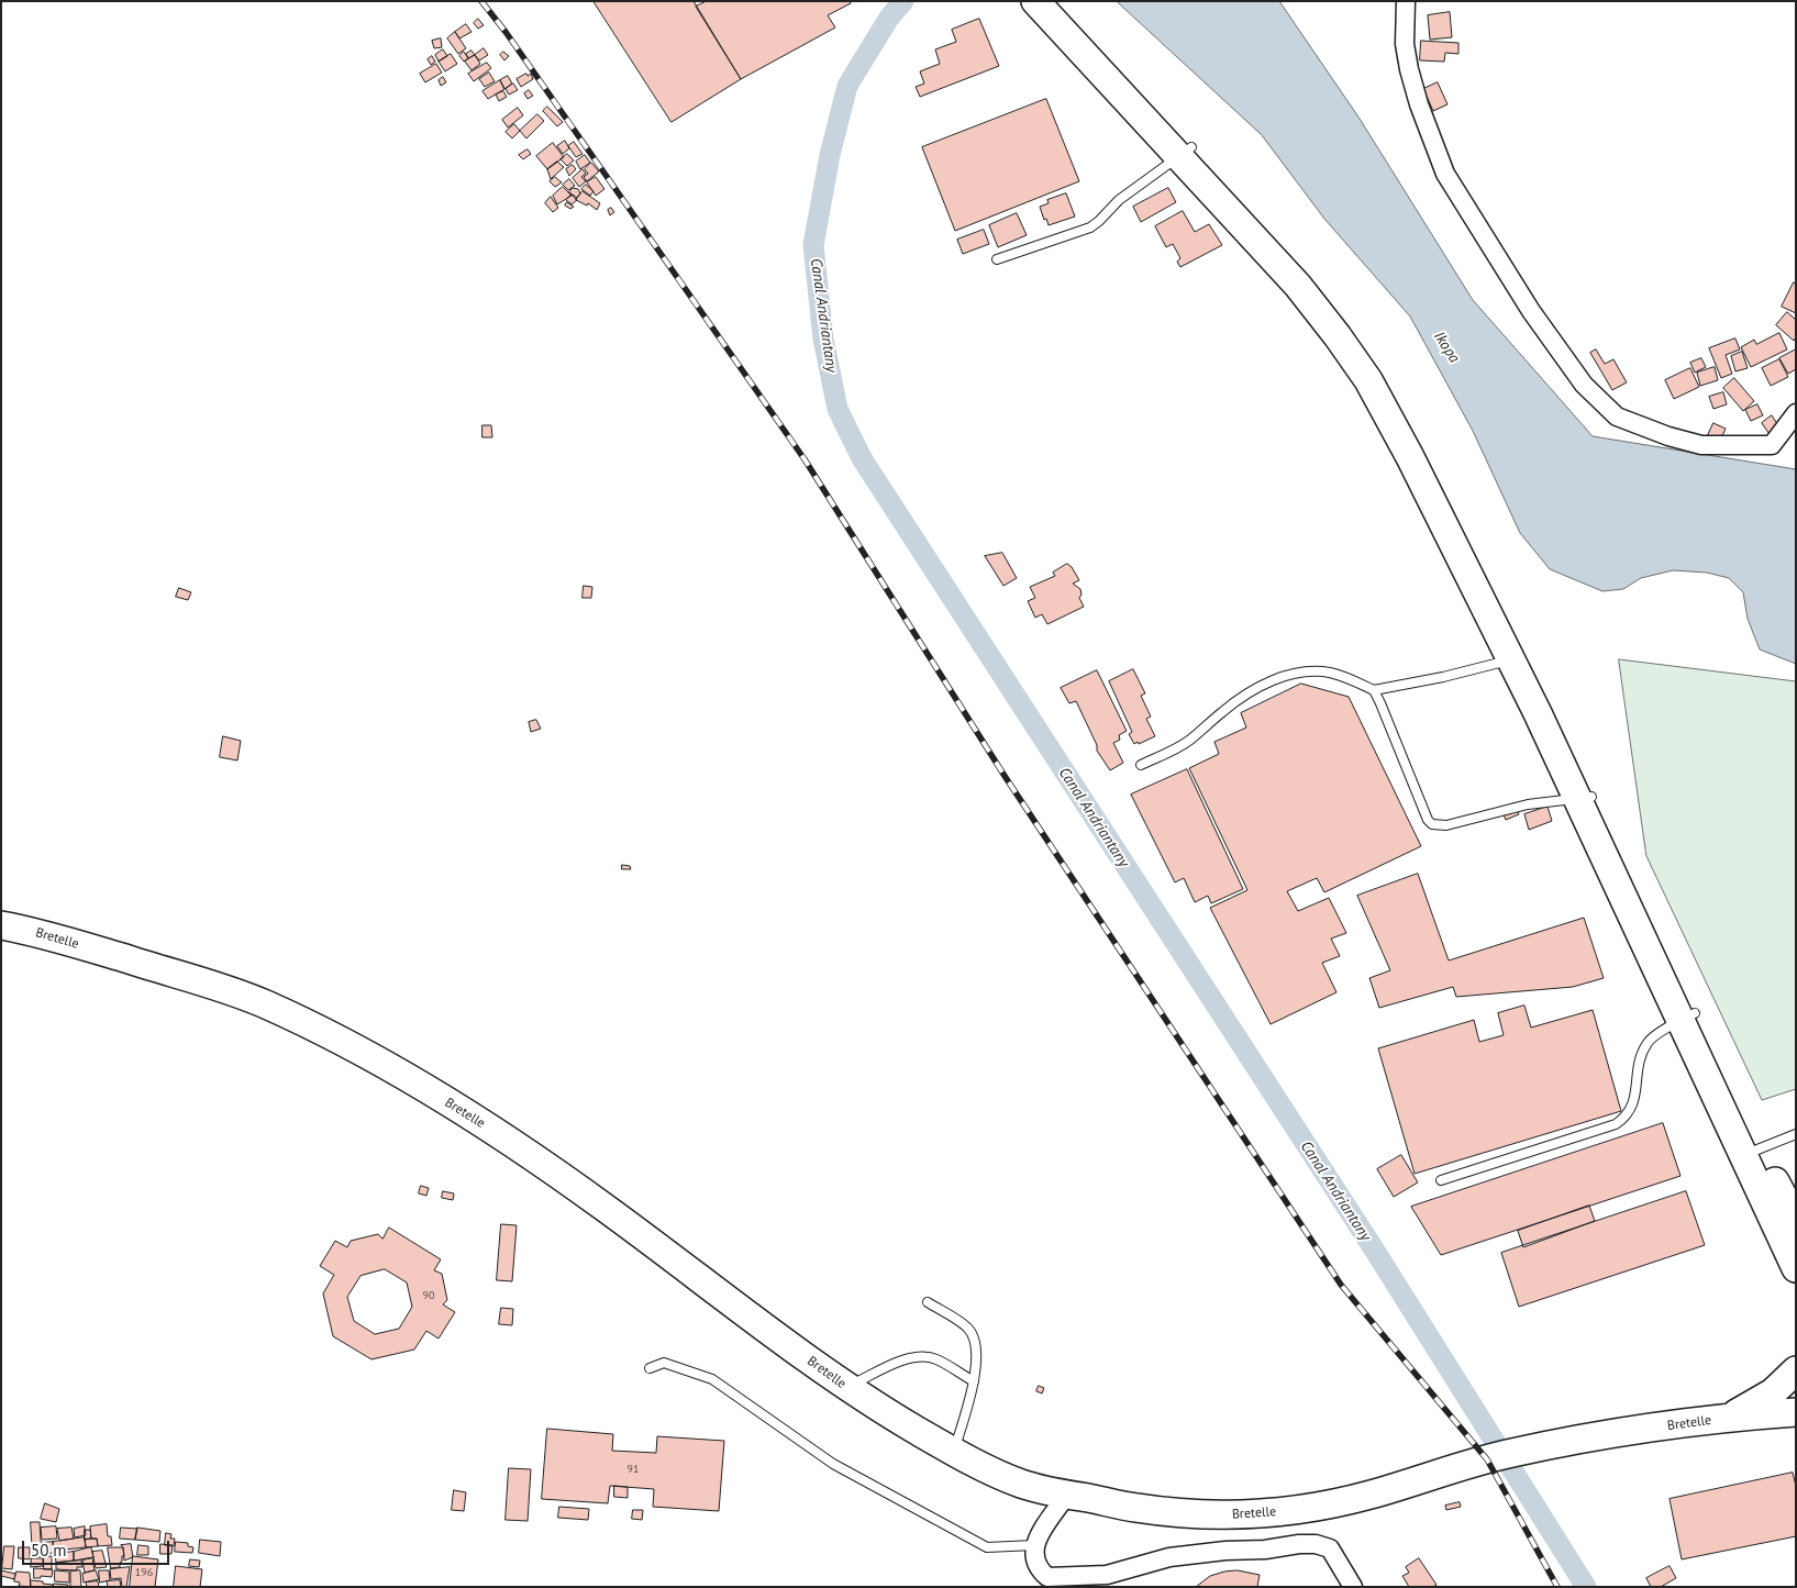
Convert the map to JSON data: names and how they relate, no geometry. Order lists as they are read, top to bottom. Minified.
{"streets":{"main road":["Bretelle"]},"water":["Canal Andriantany","Ikopa"],"house_numbers":["90","91","196"],"scale_bar":"50 m"}
